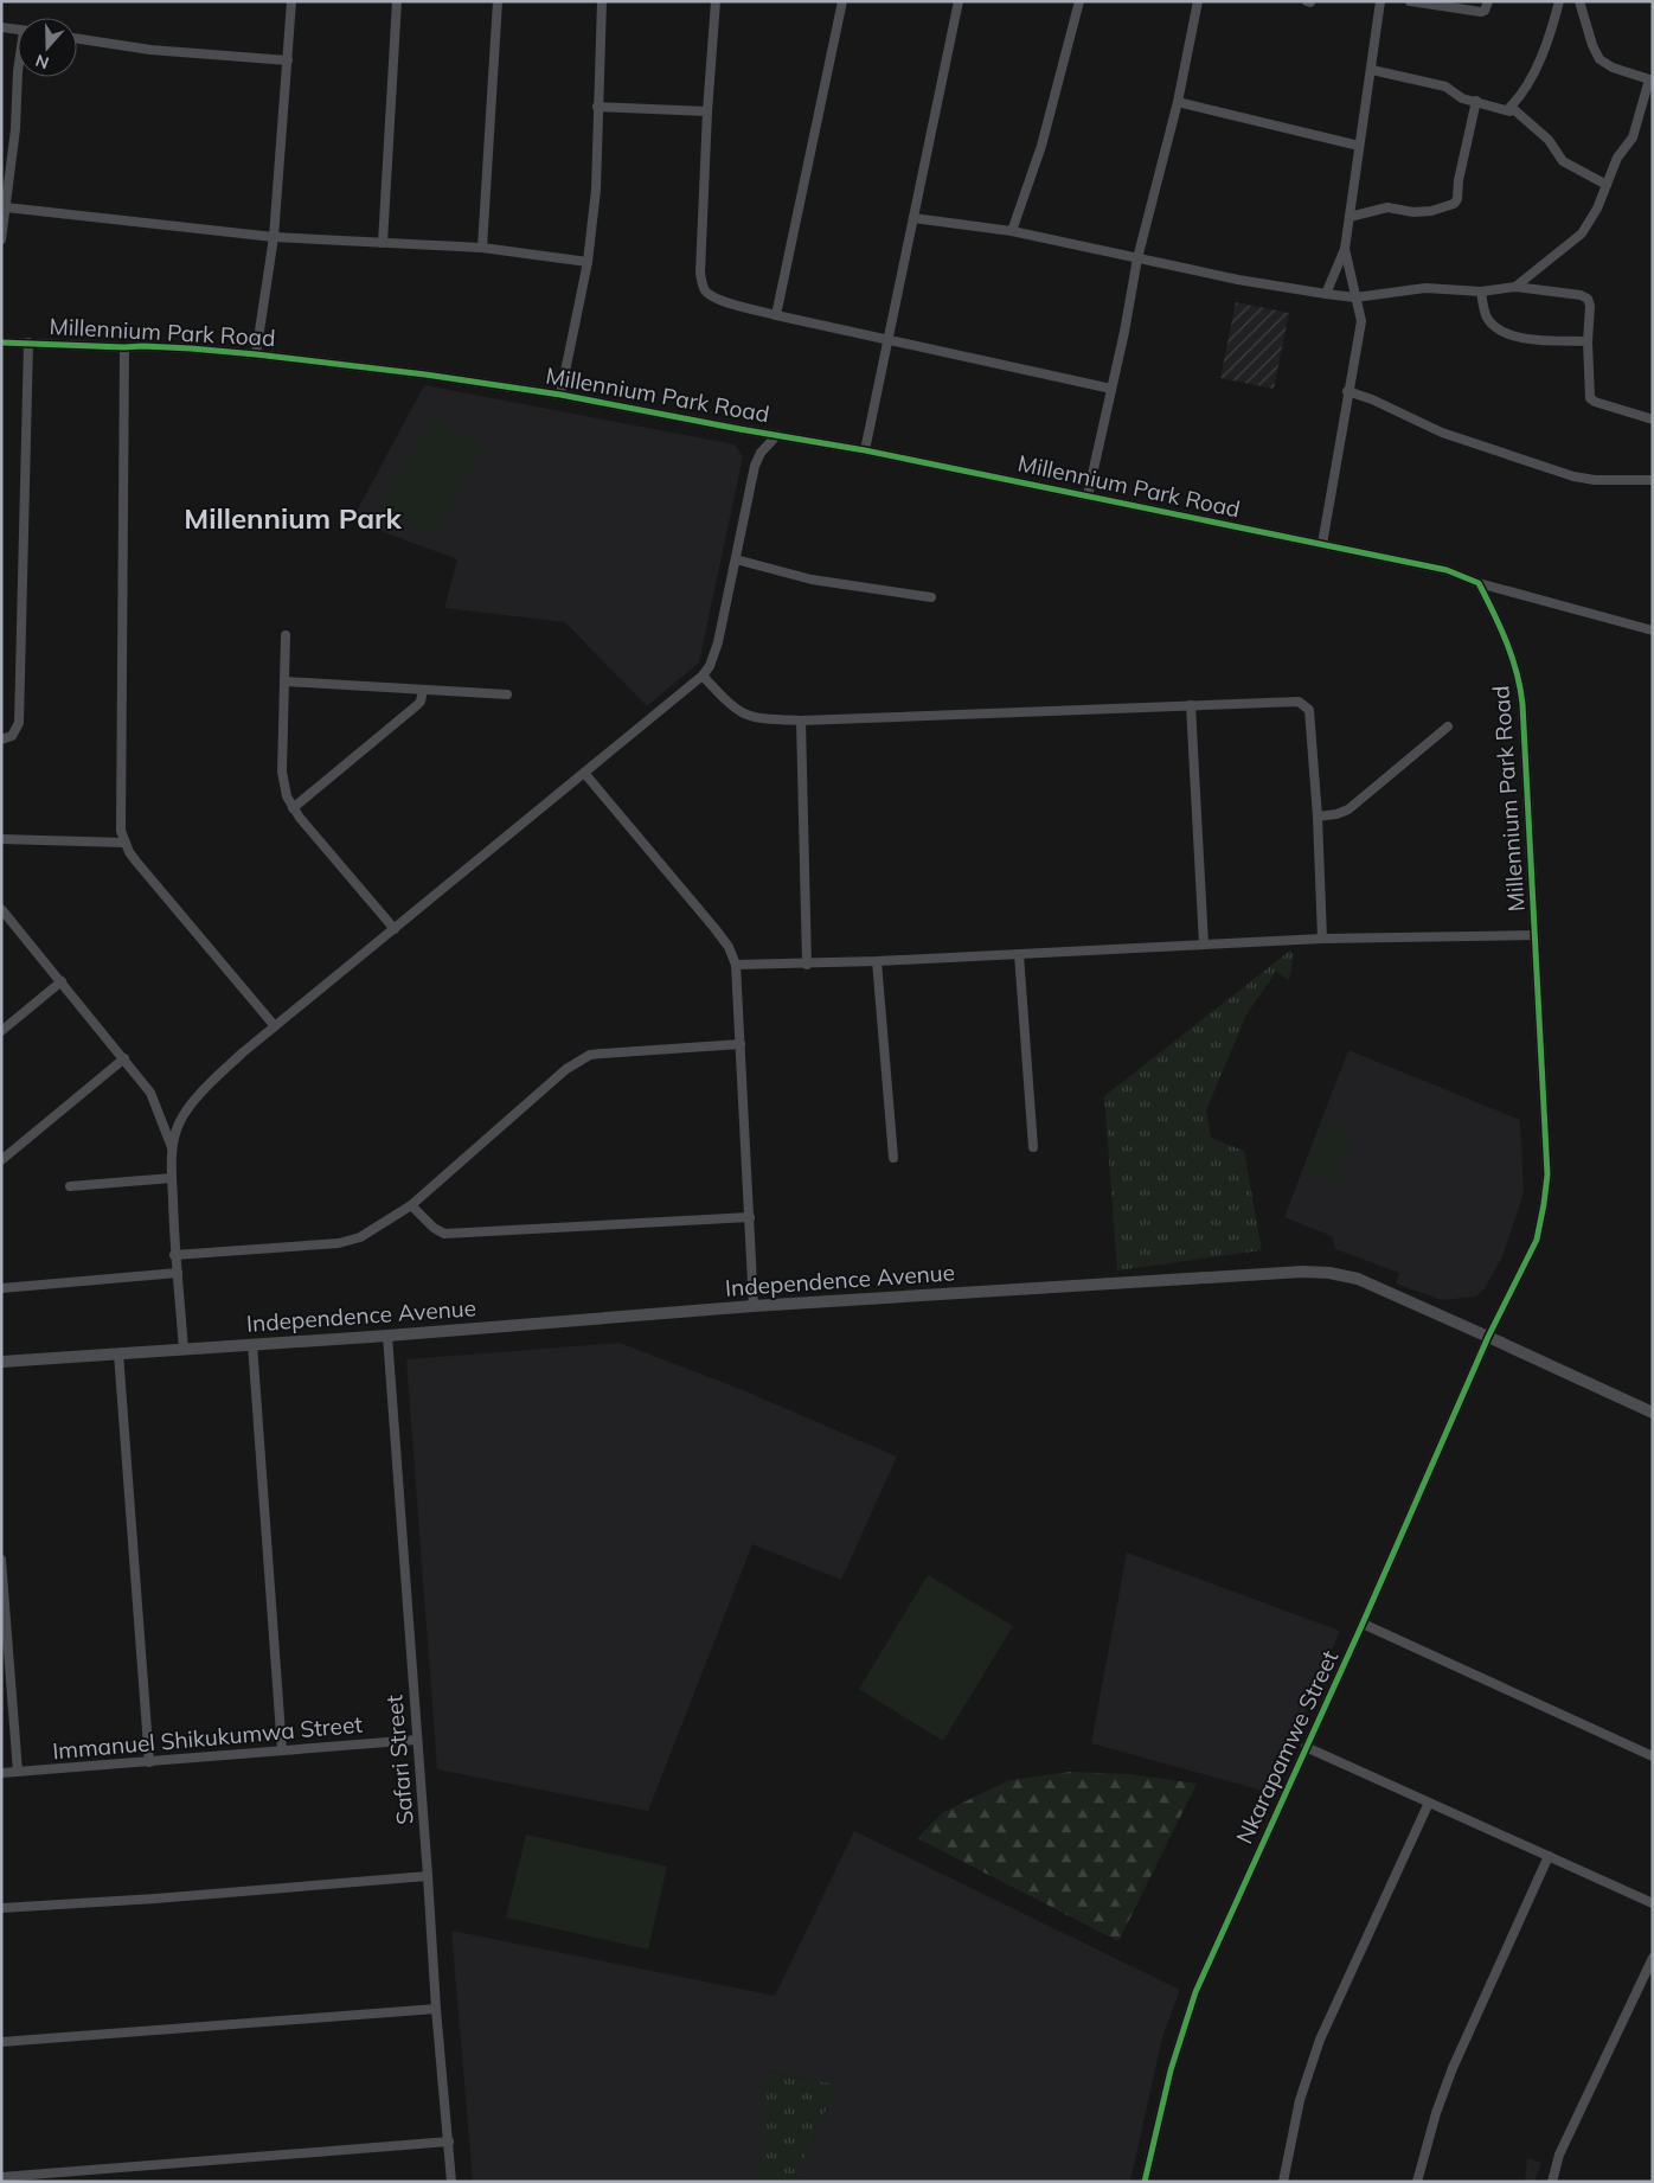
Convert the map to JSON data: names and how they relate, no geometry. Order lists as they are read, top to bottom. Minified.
{"streets":{"street":["Millennium Park Road","Independence Avenue","Immanuel Shikukumwa Street","Nkarapamwe Street","Safari Street"]},"crossings":[["Millennium Park Road","Independence Avenue"],["Millennium Park Road","Nkarapamwe Street"],["Independence Avenue","Nkarapamwe Street"],["Independence Avenue","Safari Street"],["Immanuel Shikukumwa Street","Safari Street"]],"districts":["Millennium Park"],"north":"bottom"}
